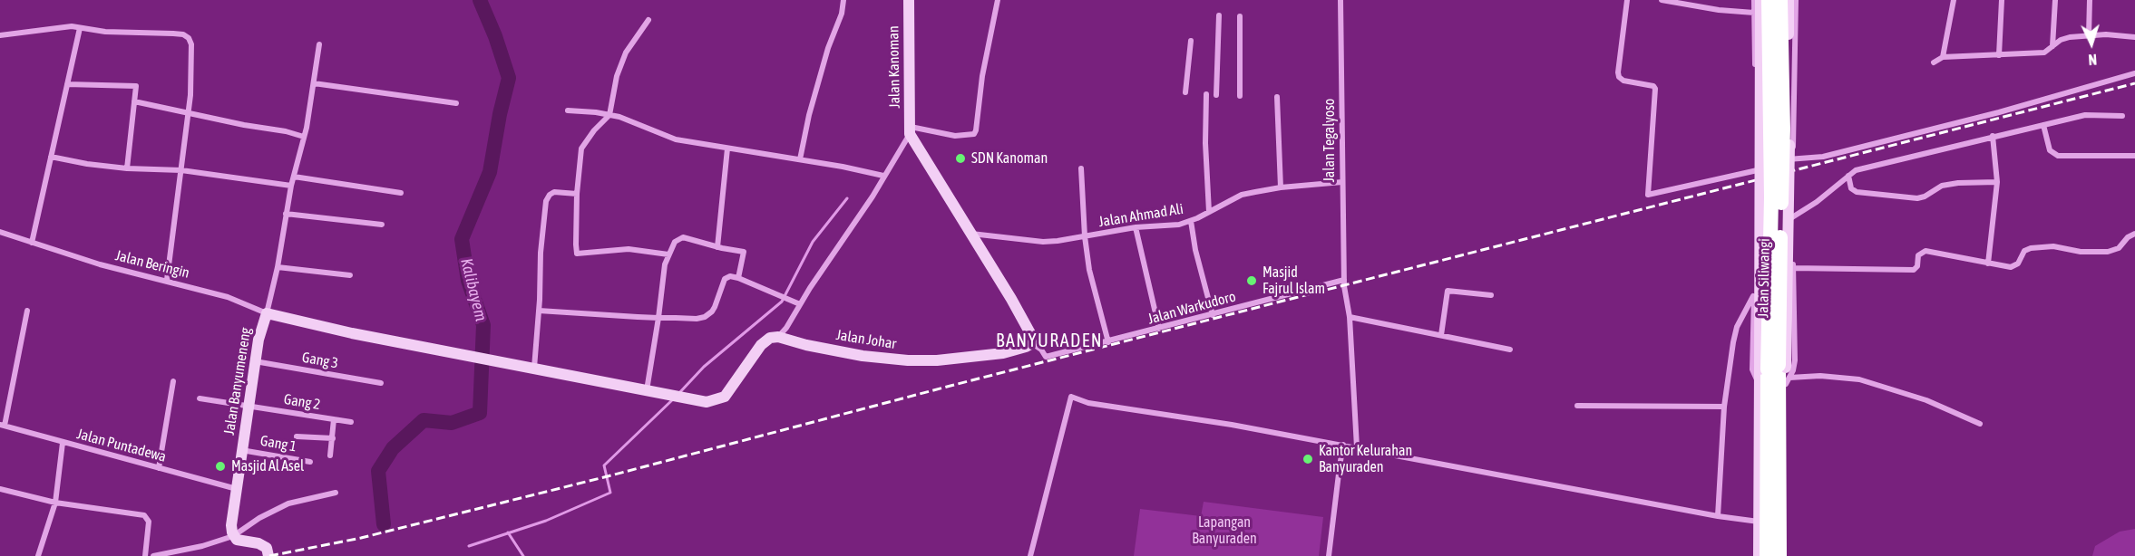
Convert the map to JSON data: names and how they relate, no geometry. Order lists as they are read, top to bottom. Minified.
{"streets":{"highway":["Jalan Siliwangi"],"street":["Jalan Kanoman","Jalan Tegalyoso","Jalan Ahmad Ali","Jalan Beringin","Jalan Warkudoro","Jalan Johar","Gang 3","Jalan Banyumeneng","Gang 2","Gang 1","Jalan Puntadewa"]},"crossings":[["Jalan Tegalyoso","Jalan Ahmad Ali"],["Jalan Tegalyoso","Jalan Warkudoro"],["Jalan Beringin","Jalan Banyumeneng"],["Jalan Warkudoro","Jalan Johar"],["Gang 3","Jalan Banyumeneng"],["Jalan Banyumeneng","Gang 2"],["Jalan Banyumeneng","Gang 1"],["Jalan Banyumeneng","Jalan Puntadewa"]],"districts":["BANYURADEN"],"water":["Kalibayem"],"parks":["Lapangan Banyuraden"],"places":["SDN Kanoman","Masjid Fajrul Islam","Kantor Kelurahan Banyuraden","Masjid Al Asel"],"north":"bottom"}
